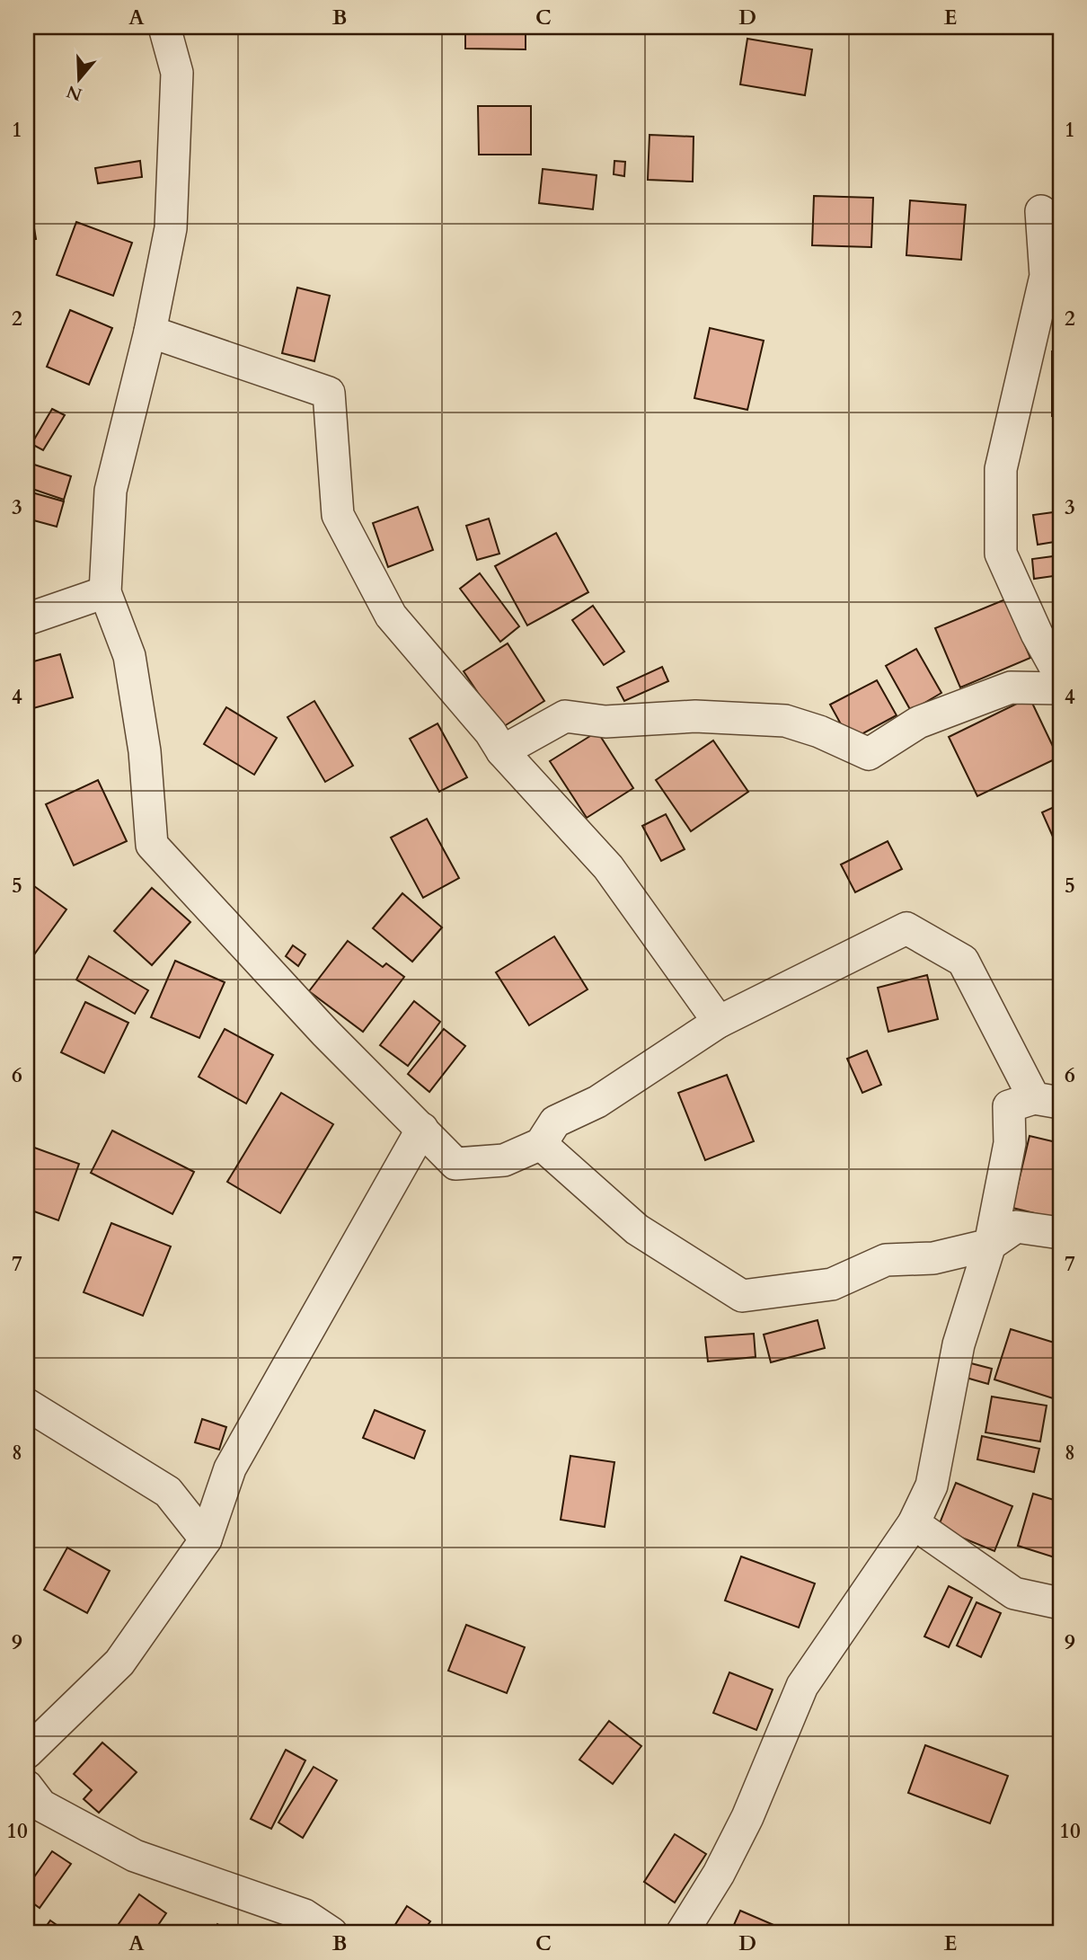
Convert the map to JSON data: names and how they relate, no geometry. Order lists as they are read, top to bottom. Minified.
{"north":"bottom","grid":{"columns":["A","B","C","D","E"],"rows":["1","2","3","4","5","6","7","8","9","10"]}}
